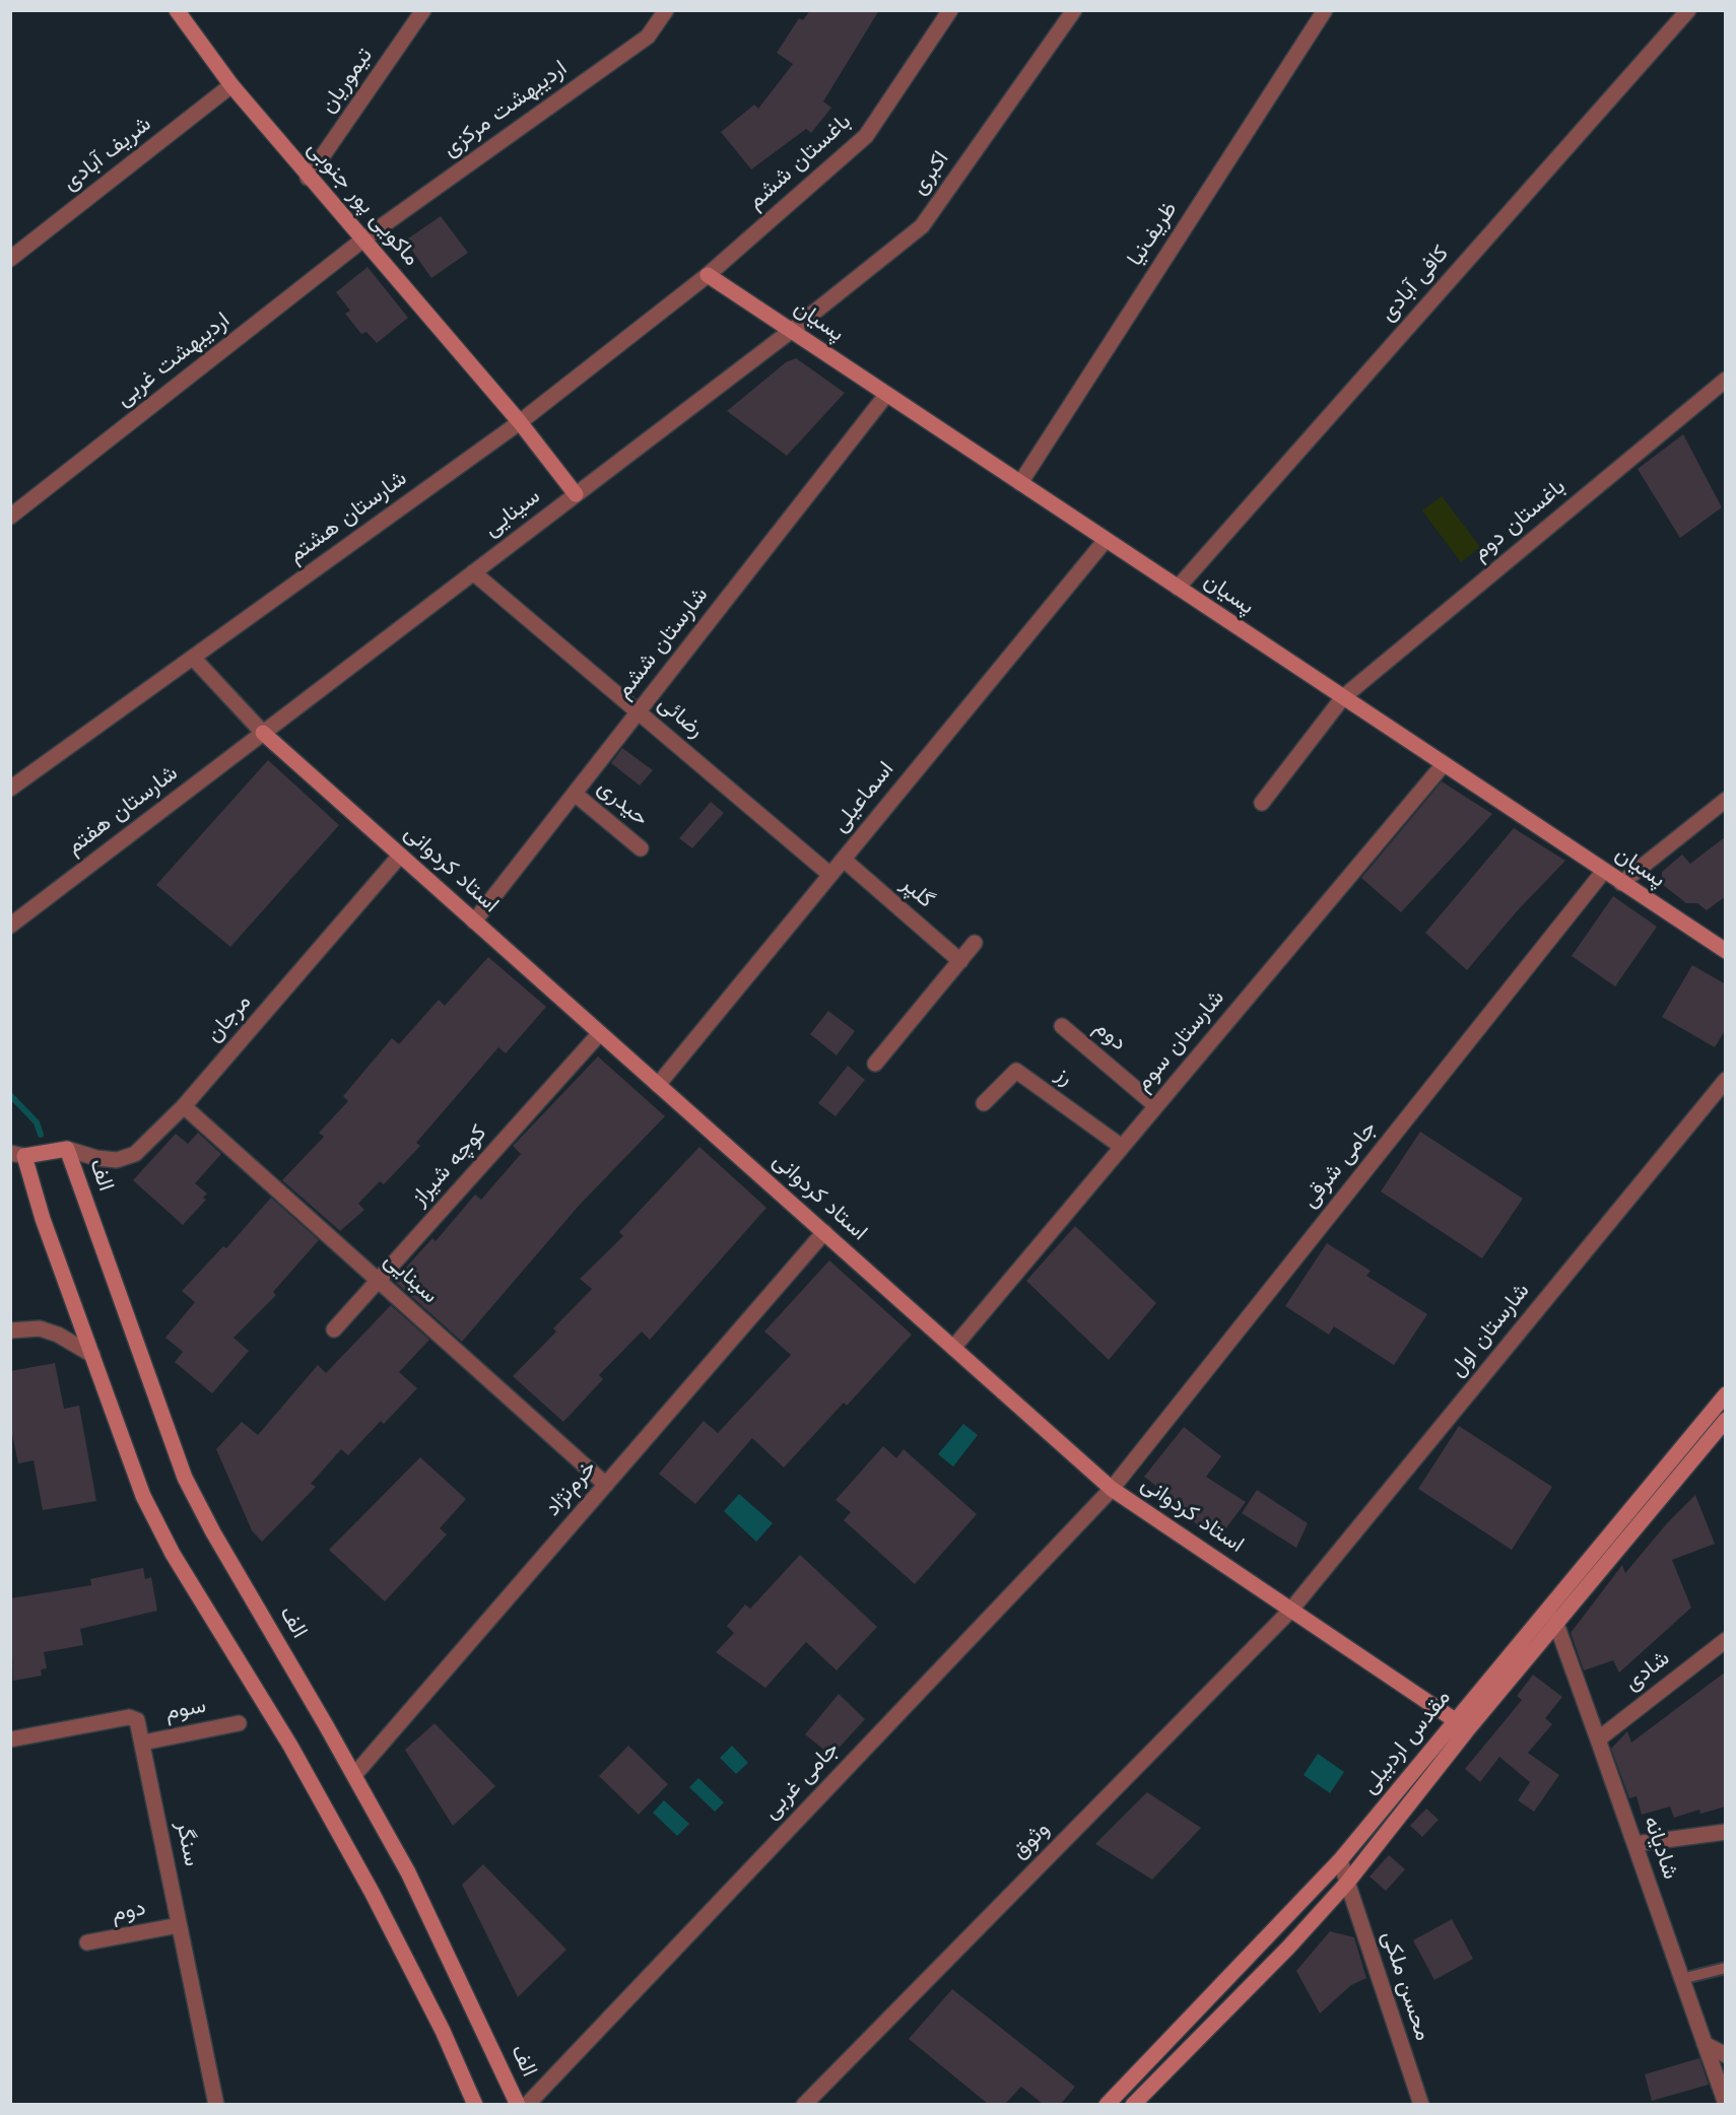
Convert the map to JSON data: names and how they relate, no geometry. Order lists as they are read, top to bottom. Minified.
{"streets":{"main road":["ماکویی‌ پور جنوبی","پسیان","استاد کردوانی","الف","مقدس اردبیلی"],"street":["تیموریان","اردیبهشت مرکزی","شریف آبادی","باغستان ششم","اکبری","ظریف‌نیا","کافی آبادی","اردیبهشت غربی","سینایی","شارستان هشتم","باغستان دوم","شارستان ششم","رضائی","اسماعیلی","حیدری","شارستان هفتم","گلپر","مرجان","دوم","شارستان سوم","رز","جامی شرقی","کوچه شیراز","شارستان اول","خرم‌نژاد","شادی","سوم","جامی غربی","وثوق","سنگر","شادیانه","محسن ملکی"]},"crossings":[["تیموریان","ماکویی‌ پور جنوبی"],["اردیبهشت مرکزی","ماکویی‌ پور جنوبی"],["اردیبهشت مرکزی","اردیبهشت غربی"],["شریف آبادی","ماکویی‌ پور جنوبی"],["باغستان ششم","پسیان"],["باغستان ششم","شارستان هشتم"],["اکبری","پسیان"],["اکبری","سینایی"],["ماکویی‌ پور جنوبی","اردیبهشت غربی"],["ماکویی‌ پور جنوبی","سینایی"],["ماکویی‌ پور جنوبی","شارستان هشتم"],["ظریف‌نیا","پسیان"],["کافی آبادی","پسیان"],["پسیان","سینایی"],["پسیان","شارستان هشتم"],["پسیان","باغستان دوم"],["پسیان","شارستان ششم"],["پسیان","اسماعیلی"],["پسیان","شارستان سوم"],["پسیان","جامی شرقی"],["سینایی","رضائی"],["سینایی","شارستان هفتم"],["سینایی","استاد کردوانی"],["سینایی","مرجان"],["سینایی","کوچه شیراز"],["سینایی","خرم‌نژاد"],["شارستان هشتم","استاد کردوانی"],["شارستان ششم","رضائی"],["شارستان ششم","حیدری"],["شارستان ششم","استاد کردوانی"],["رضائی","اسماعیلی"],["اسماعیلی","استاد کردوانی"],["اسماعیلی","گلپر"],["شارستان هفتم","استاد کردوانی"],["استاد کردوانی","مرجان"],["استاد کردوانی","شارستان سوم"],["استاد کردوانی","جامی شرقی"],["استاد کردوانی","کوچه شیراز"],["استاد کردوانی","شارستان اول"],["استاد کردوانی","خرم‌نژاد"],["استاد کردوانی","مقدس اردبیلی"],["استاد کردوانی","جامی غربی"],["استاد کردوانی","وثوق"],["مرجان","الف"],["دوم","شارستان سوم"],["دوم","سنگر"],["شارستان سوم","رز"],["جامی شرقی","جامی غربی"],["الف","خرم‌نژاد"],["شارستان اول","وثوق"],["شادی","شادیانه"],["سوم","سنگر"],["مقدس اردبیلی","شادیانه"],["مقدس اردبیلی","محسن ملکی"]]}
